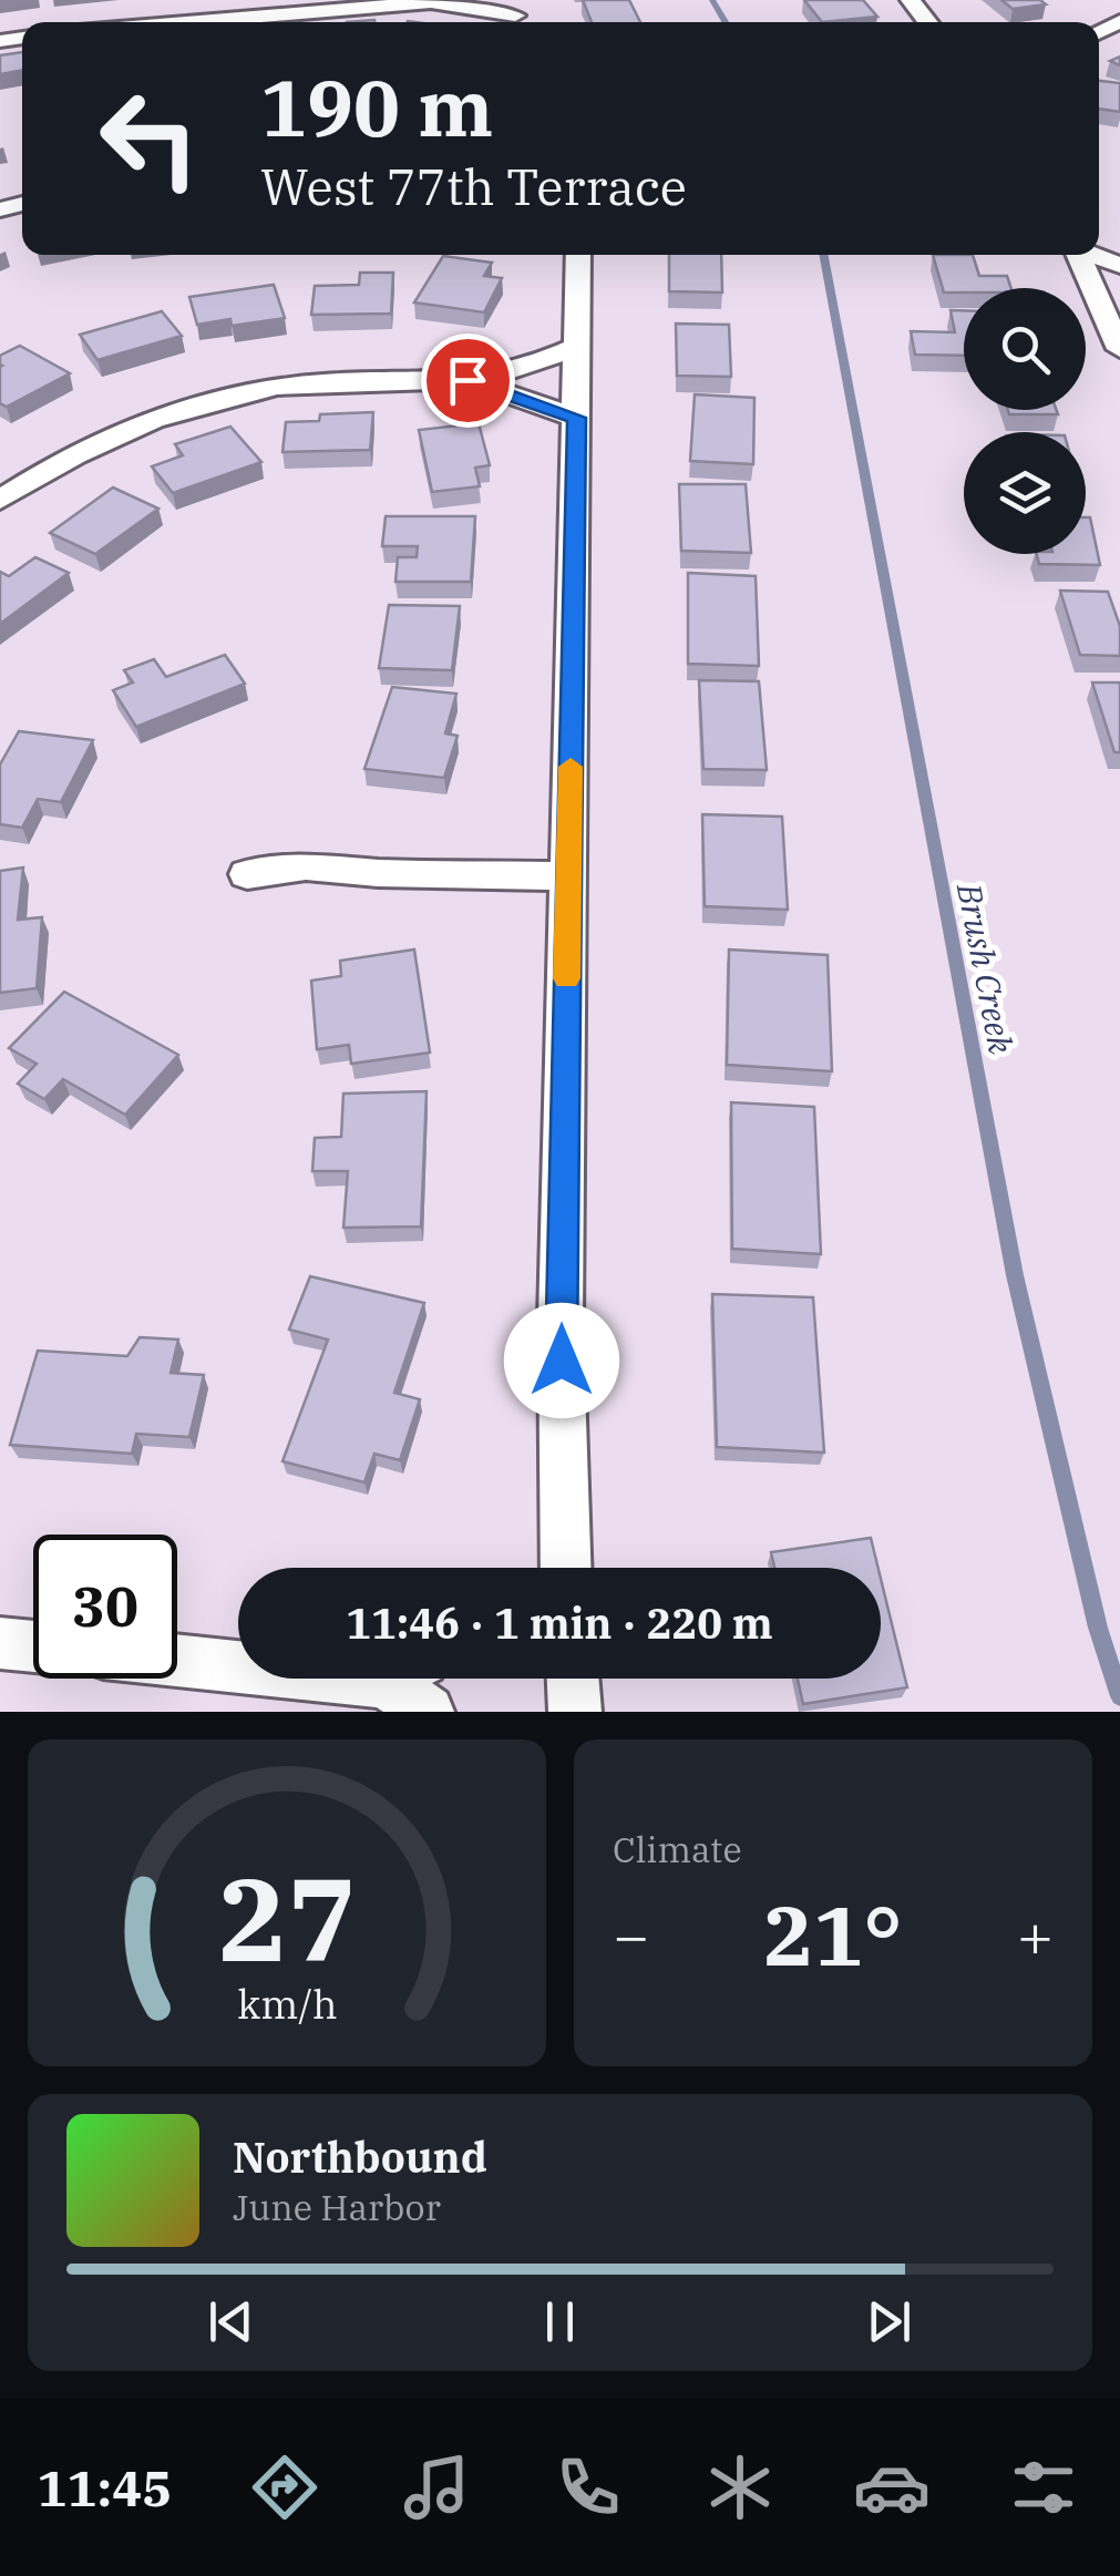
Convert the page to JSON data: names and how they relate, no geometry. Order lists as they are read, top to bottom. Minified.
{"water":["Brush Creek"],"page":{"turn":["190 m","West 77th Terrace"],"limit":"30","trip":"11:46 · 1 min · 220 m","tile":"Climate","heat":["−","21°","+"],"song":["Northbound","June Harbor"],"tabs":"11:45","gauge":["27","km/h"]}}
